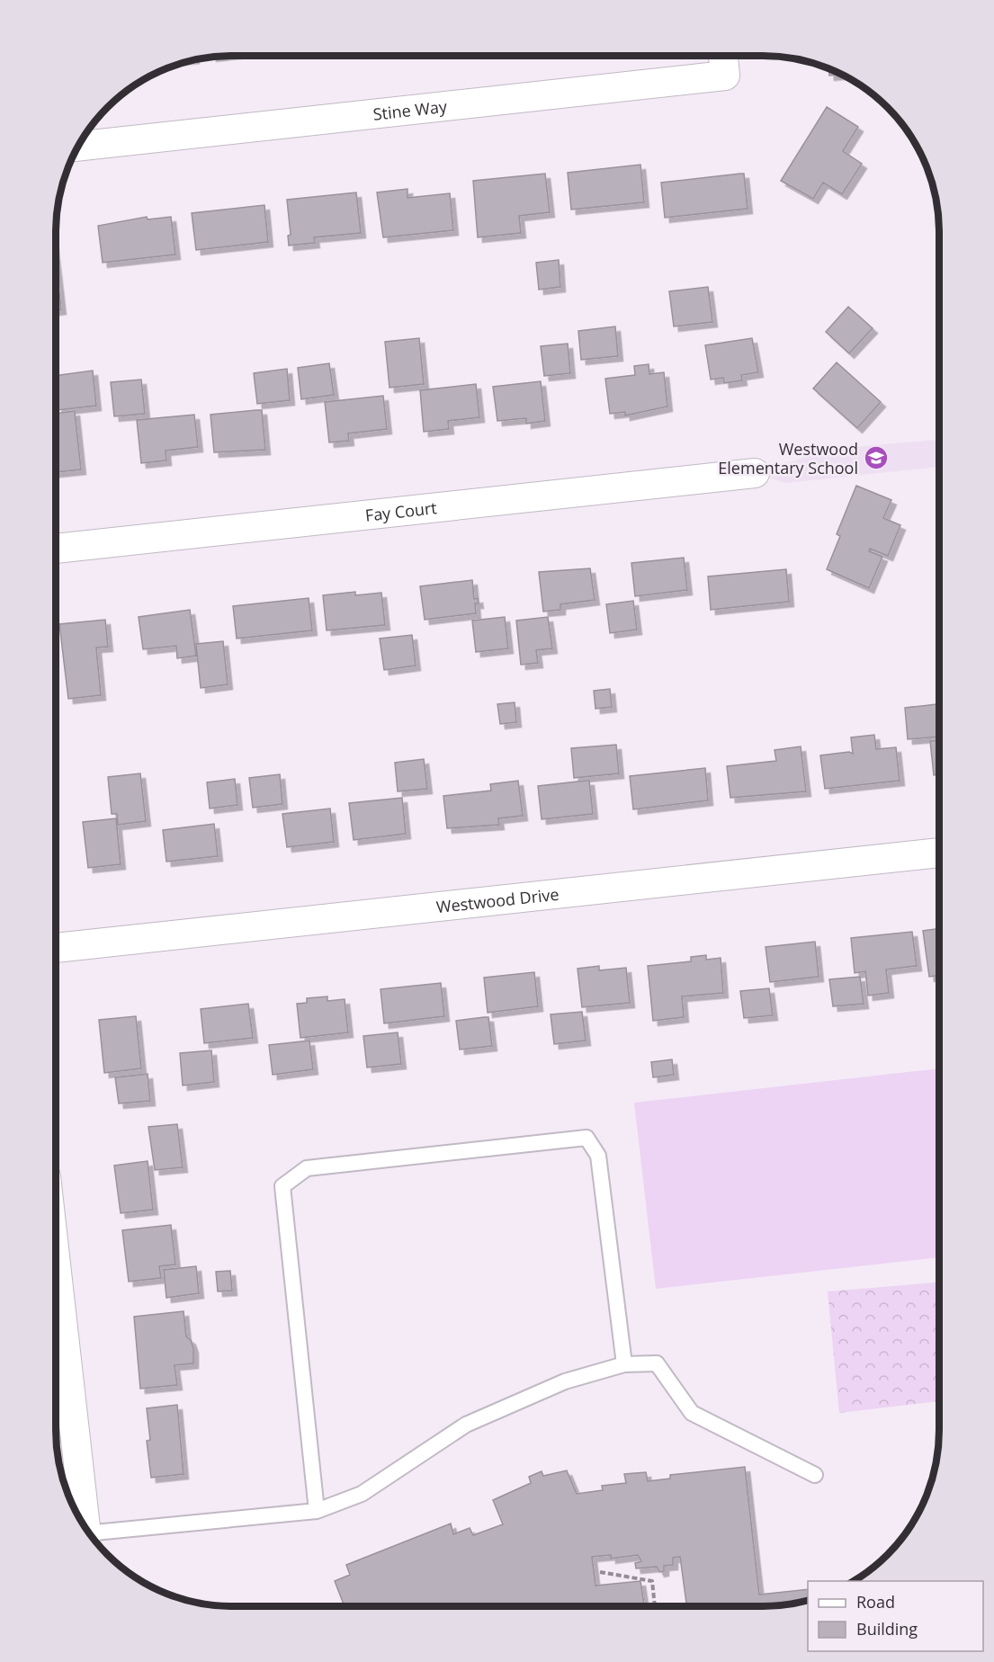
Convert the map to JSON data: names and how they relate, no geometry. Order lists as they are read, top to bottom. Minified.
{"streets":{"street":["Stine Way","Fay Court","Westwood Drive"]},"places":{"school or university":["Westwood Elementary School"]},"legend":["Road","Building"]}
